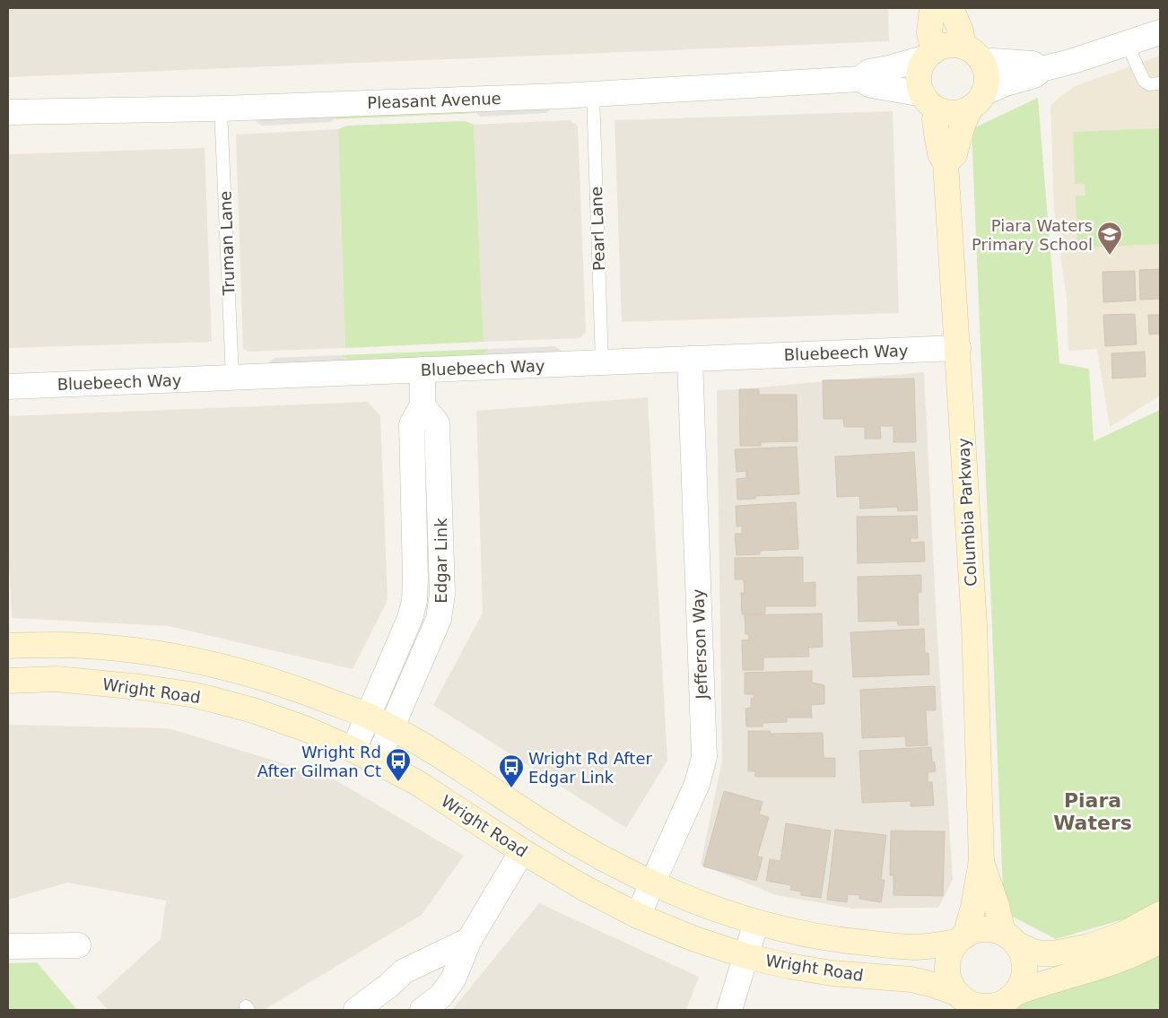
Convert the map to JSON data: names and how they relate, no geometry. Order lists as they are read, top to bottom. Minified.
{"streets":{"main road":["Columbia Parkway","Wright Road"],"street":["Pleasant Avenue","Bluebeech Way","Edgar Link","Jefferson Way"],"lane":["Pearl Lane","Truman Lane"]},"crossings":[["Pleasant Avenue","Pearl Lane"],["Pleasant Avenue","Truman Lane"],["Pleasant Avenue","Columbia Parkway"],["Pearl Lane","Bluebeech Way"],["Truman Lane","Bluebeech Way"],["Bluebeech Way","Columbia Parkway"],["Bluebeech Way","Edgar Link"],["Bluebeech Way","Jefferson Way"],["Columbia Parkway","Wright Road"],["Edgar Link","Wright Road"],["Jefferson Way","Wright Road"]],"districts":["Piara Waters"],"places":{"school or university":["Piara Waters Primary School"],"bus stop":["Wright Rd After Gilman Ct","Wright Rd After Edgar Link"]}}
